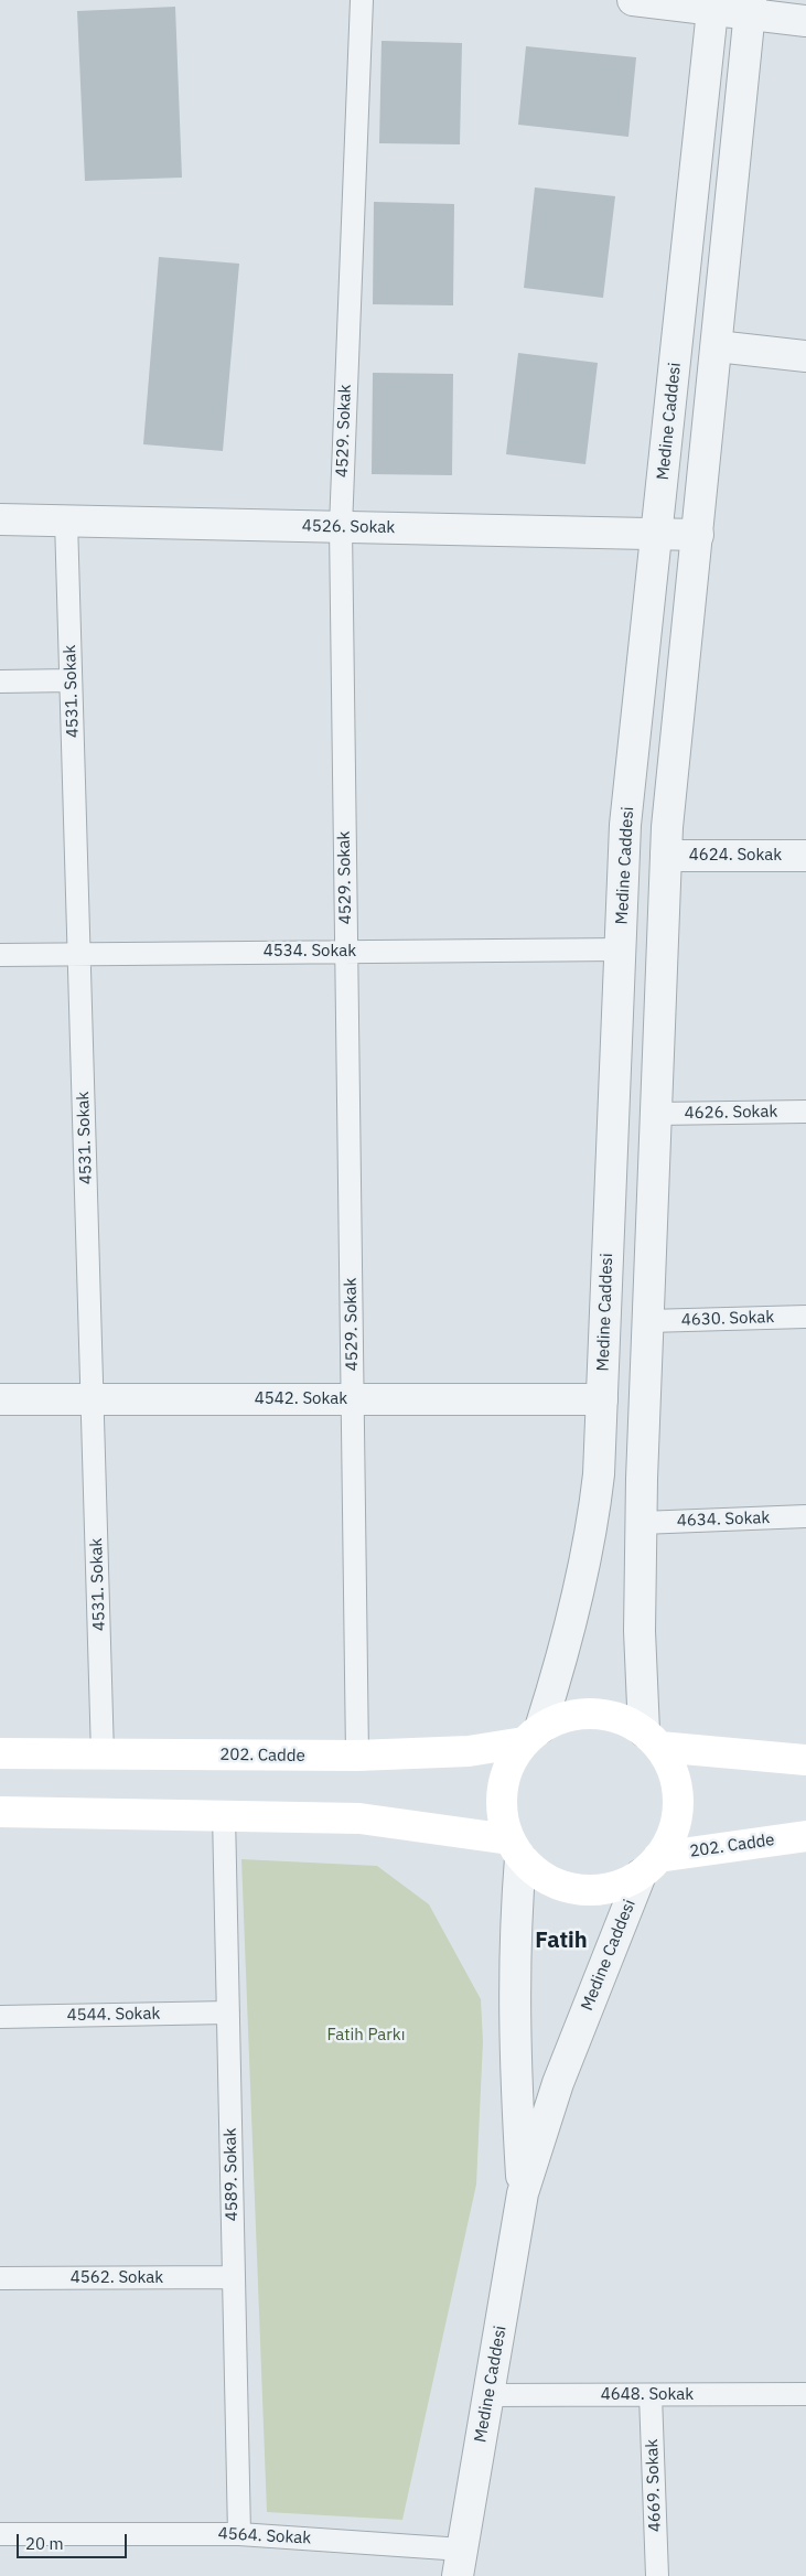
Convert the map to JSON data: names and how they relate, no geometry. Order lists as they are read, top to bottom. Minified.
{"streets":{"main road":["202. Cadde"],"street":["Medine Caddesi","4526. Sokak","4624. Sokak","4542. Sokak"],"lane":["4529. Sokak","4531. Sokak","4534. Sokak","4626. Sokak","4630. Sokak","4634. Sokak","4544. Sokak","4589. Sokak","4562. Sokak","4648. Sokak","4669. Sokak","4564. Sokak"]},"crossings":[["Medine Caddesi","4526. Sokak"],["Medine Caddesi","4534. Sokak"],["Medine Caddesi","4542. Sokak"],["Medine Caddesi","202. Cadde"],["Medine Caddesi","4648. Sokak"],["Medine Caddesi","4564. Sokak"],["4529. Sokak","4526. Sokak"],["4529. Sokak","4534. Sokak"],["4529. Sokak","4542. Sokak"],["4529. Sokak","202. Cadde"],["4526. Sokak","4531. Sokak"],["4531. Sokak","4534. Sokak"],["4531. Sokak","4542. Sokak"],["4531. Sokak","202. Cadde"],["4544. Sokak","4589. Sokak"],["4589. Sokak","4562. Sokak"],["4589. Sokak","4564. Sokak"],["4648. Sokak","4669. Sokak"]],"districts":["Fatih"],"parks":["Fatih Parkı"],"scale_bar":"20 m"}
